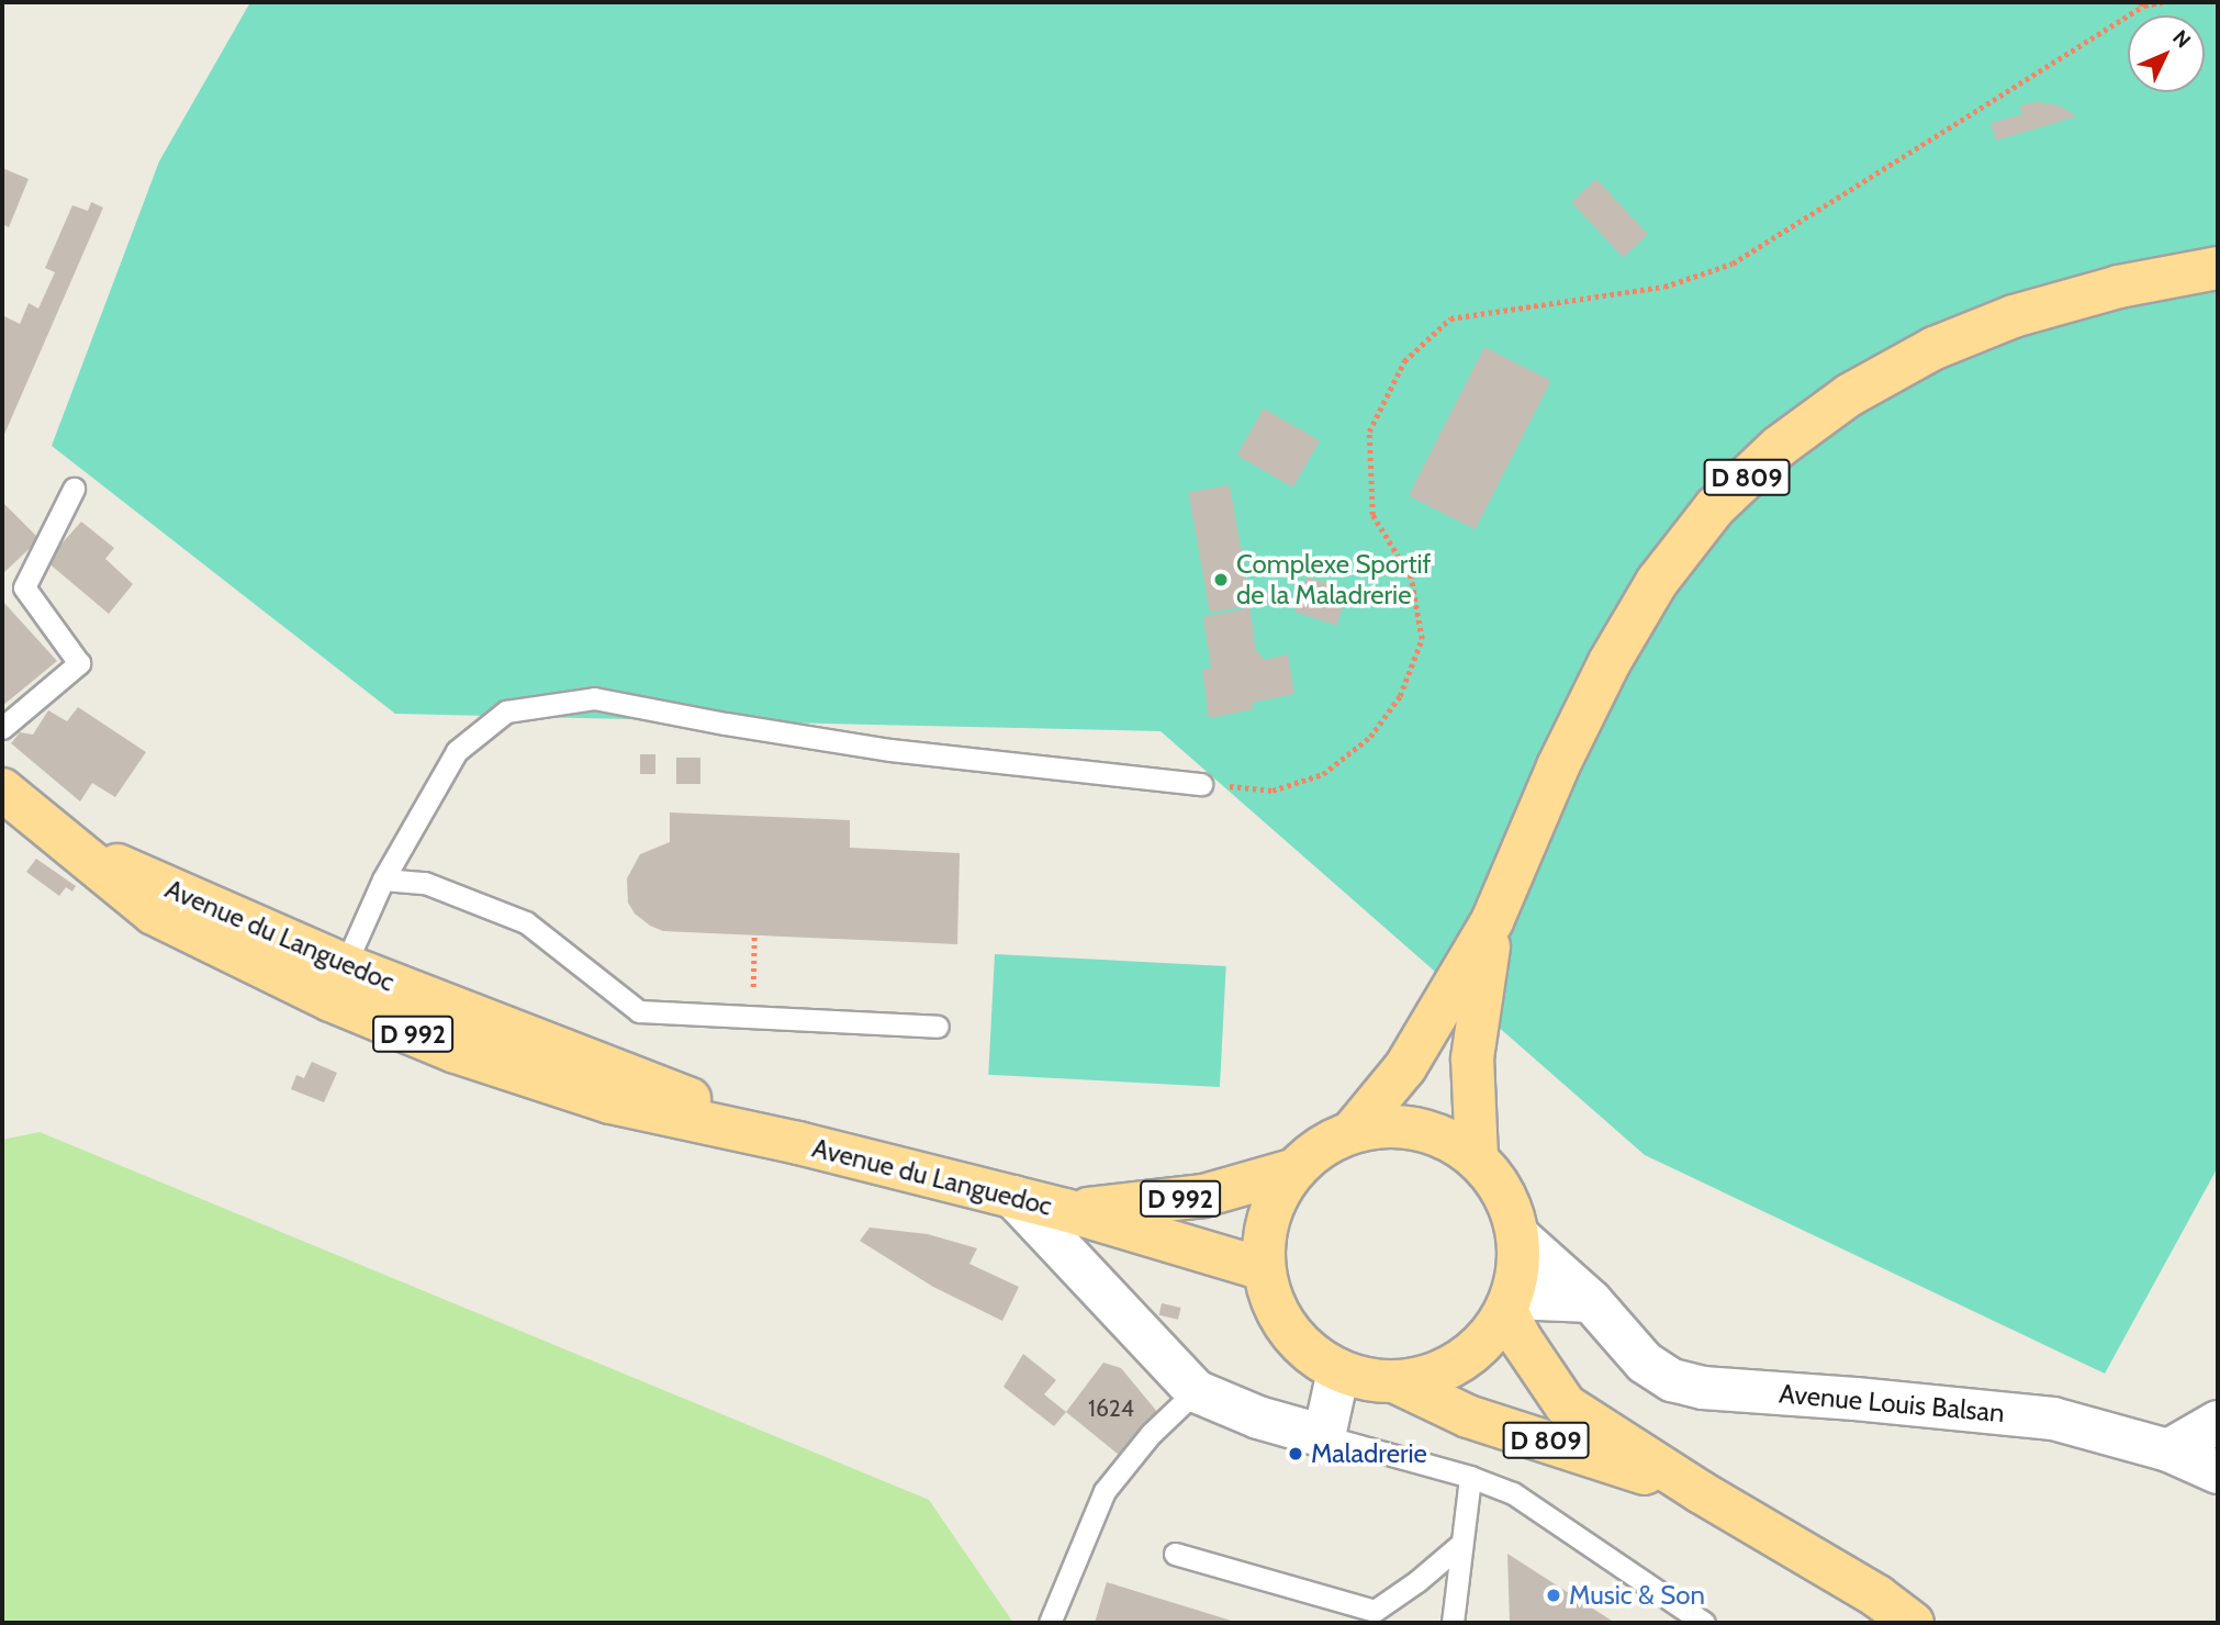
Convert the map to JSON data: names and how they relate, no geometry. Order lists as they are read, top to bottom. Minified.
{"streets":{"main road":["D 809","Avenue du Languedoc","D 992"],"street":["Avenue Louis Balsan"]},"crossings":[["D 809","Avenue du Languedoc"],["D 809","Avenue Louis Balsan"],["Avenue du Languedoc","Avenue Louis Balsan"]],"places":["Complexe Sportif de la Maladrerie","Maladrerie","Music & Son"],"house_numbers":["1624"],"north":"top right"}
